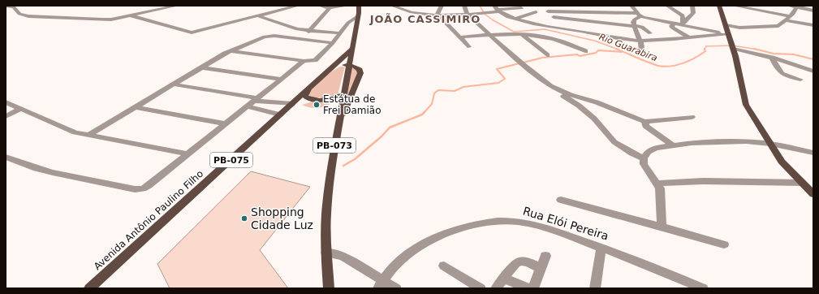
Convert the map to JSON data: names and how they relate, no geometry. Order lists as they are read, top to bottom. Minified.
{"streets":{"main road":["PB-073","PB-075","Avenida Antônio Paulino Filho"],"street":["Rua Elói Pereira"]},"crossings":[["PB-073","Avenida Antônio Paulino Filho"]],"districts":["JOÃO CASSIMIRO"],"water":["Rio Guarabira"],"places":["Estátua de Frei Damião","Shopping Cidade Luz"]}
